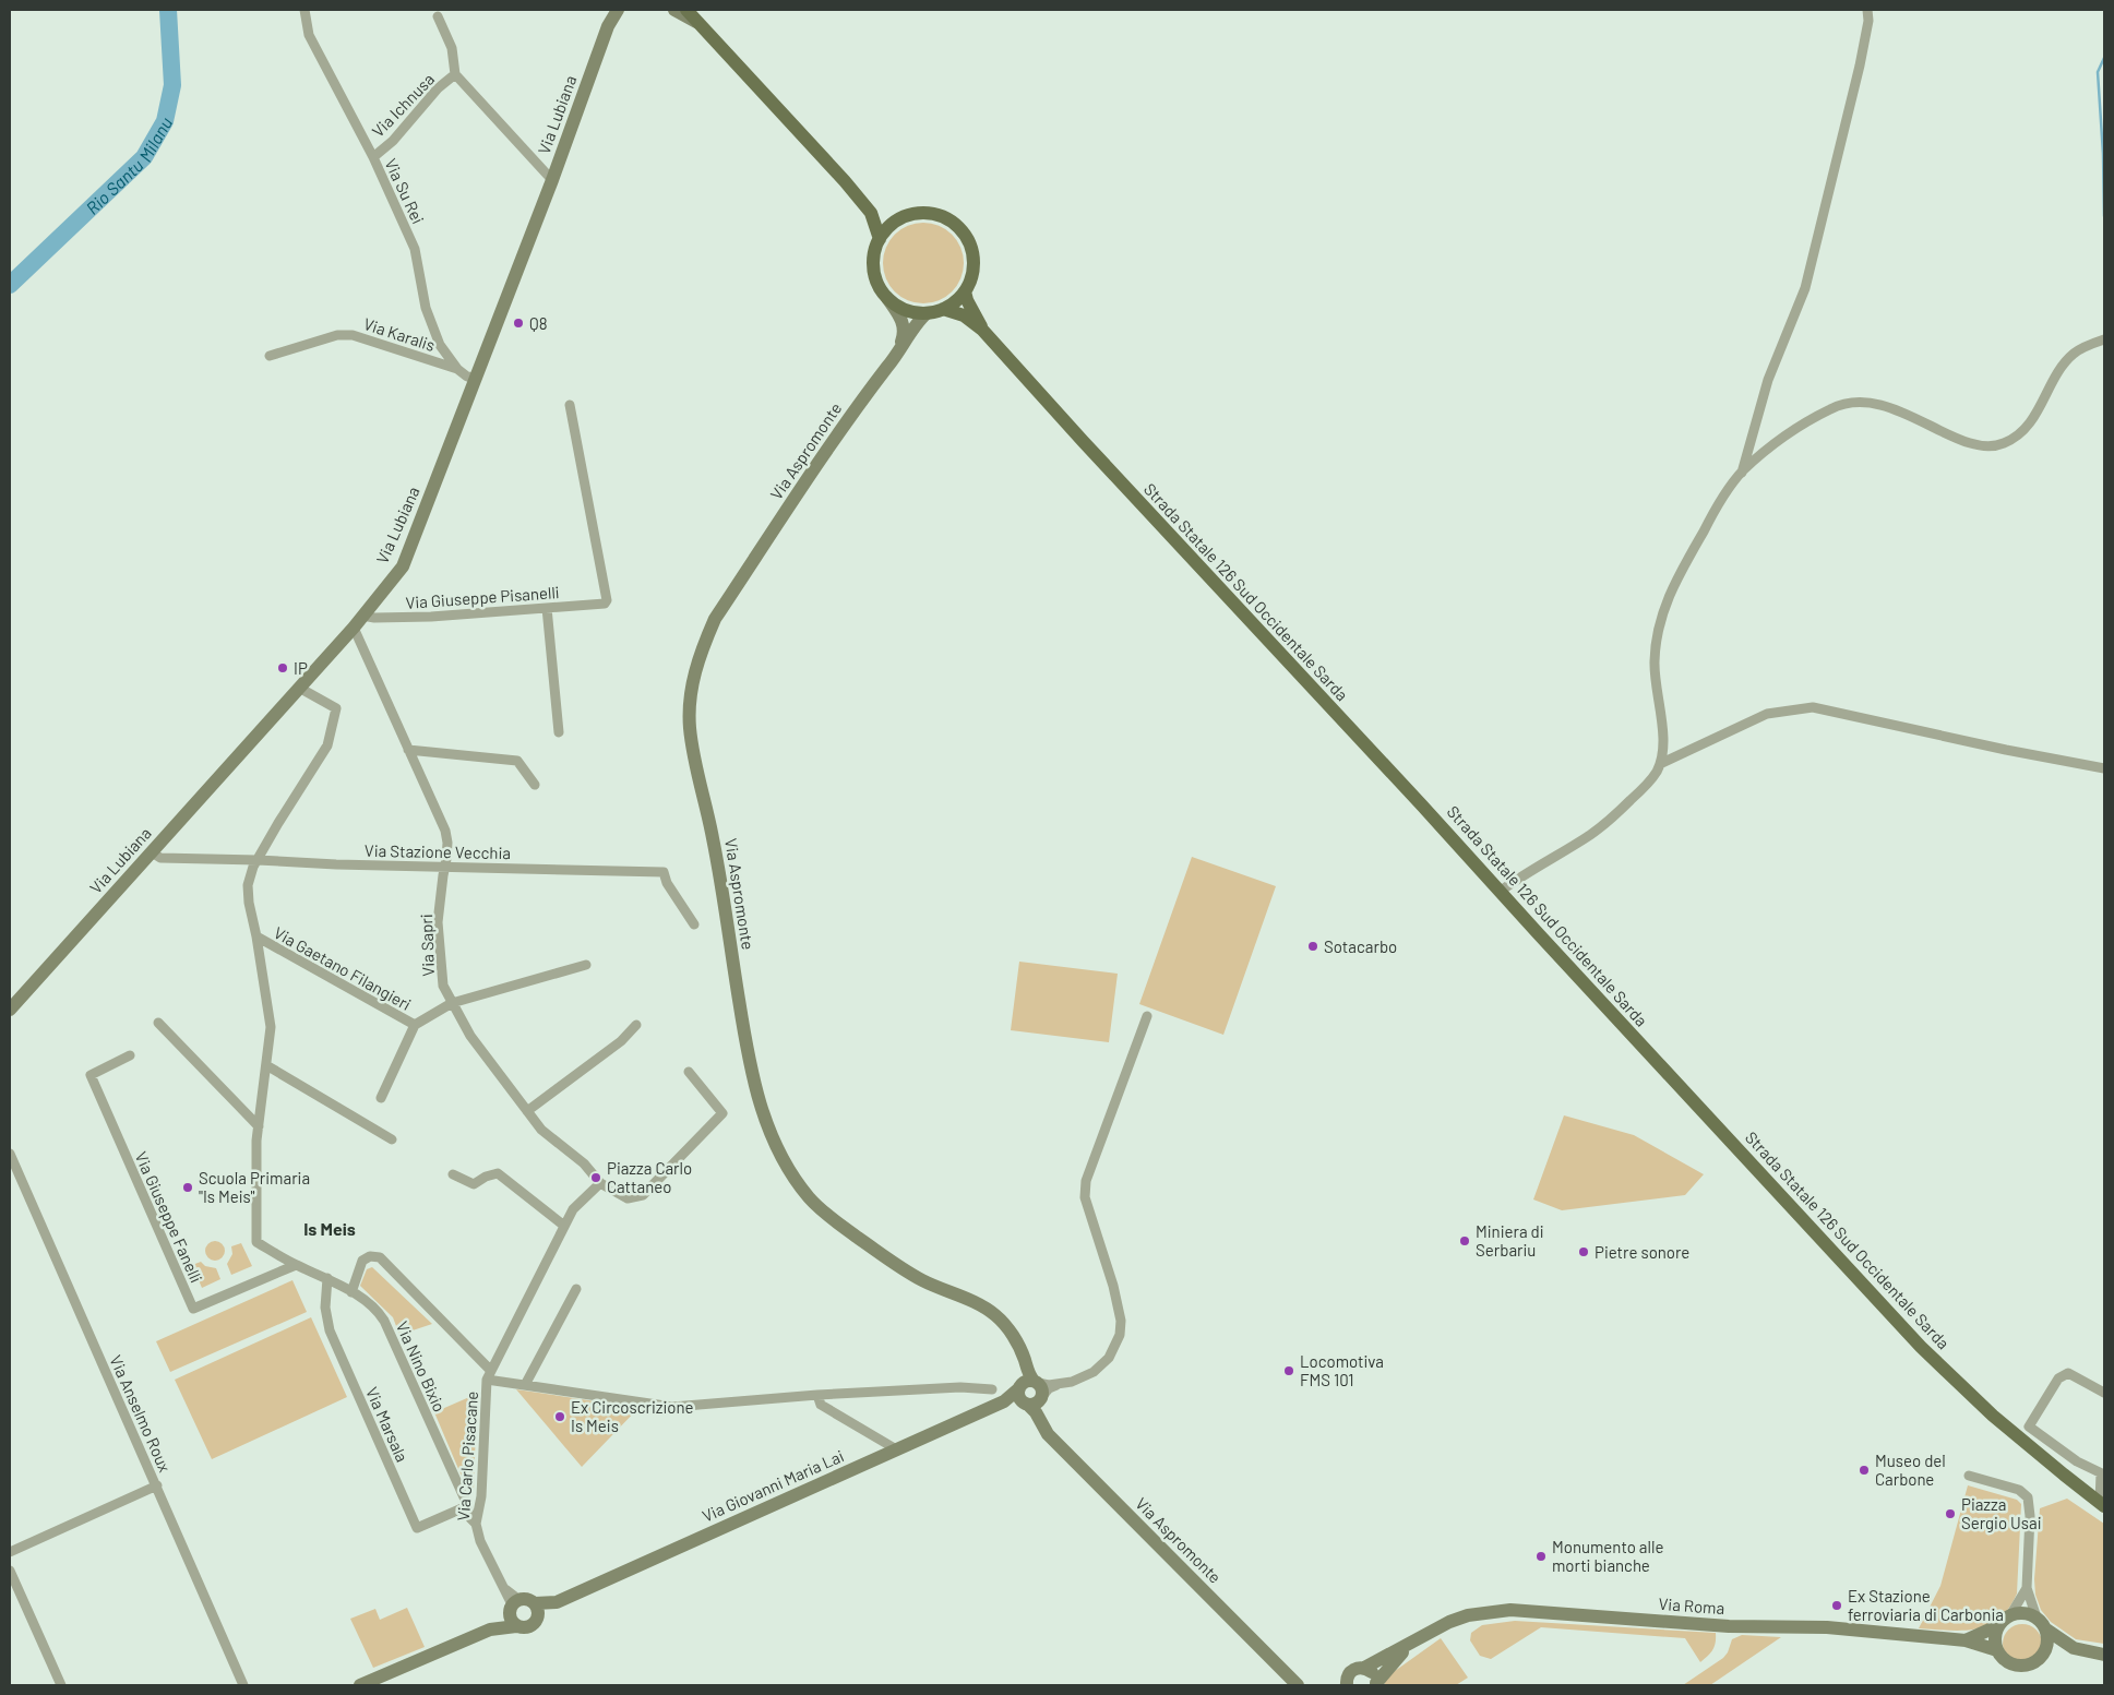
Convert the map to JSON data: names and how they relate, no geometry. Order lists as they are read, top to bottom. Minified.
{"streets":{"main road":["Via Lubiana","Via Aspromonte","Strada Statale 126 Sud Occidentale Sarda","Via Giovanni Maria Lai","Via Roma"],"street":["Via Ichnusa","Via Su Rei","Via Karalis","Via Giuseppe Pisanelli","Via Stazione Vecchia","Via Sapri","Via Gaetano Filangieri","Via Giuseppe Fanelli","Via Nino Bixio","Via Anselmo Roux","Via Marsala","Via Carlo Pisacane"]},"crossings":[["Via Ichnusa","Via Su Rei"],["Via Lubiana","Via Su Rei"],["Via Lubiana","Via Giuseppe Pisanelli"],["Via Lubiana","Via Stazione Vecchia"],["Via Lubiana","Via Sapri"],["Via Su Rei","Via Karalis"],["Via Aspromonte","Via Giovanni Maria Lai"],["Via Stazione Vecchia","Via Sapri"],["Via Sapri","Via Gaetano Filangieri"],["Via Sapri","Via Carlo Pisacane"],["Via Giuseppe Fanelli","Via Nino Bixio"],["Via Nino Bixio","Via Marsala"],["Via Nino Bixio","Via Carlo Pisacane"],["Via Carlo Pisacane","Via Giovanni Maria Lai"]],"districts":["Is Meis"],"water":["Rio Santu Milanu"],"places":["Q8","IP","Sotacarbo","Piazza Carlo Cattaneo","Scuola Primaria \"Is Meis\"","Miniera di Serbariu","Pietre sonore","Locomotiva FMS 101","Ex Circoscrizione Is Meis","Museo del Carbone","Piazza Sergio Usai","Monumento alle morti bianche","Ex Stazione ferroviaria di Carbonia"]}
